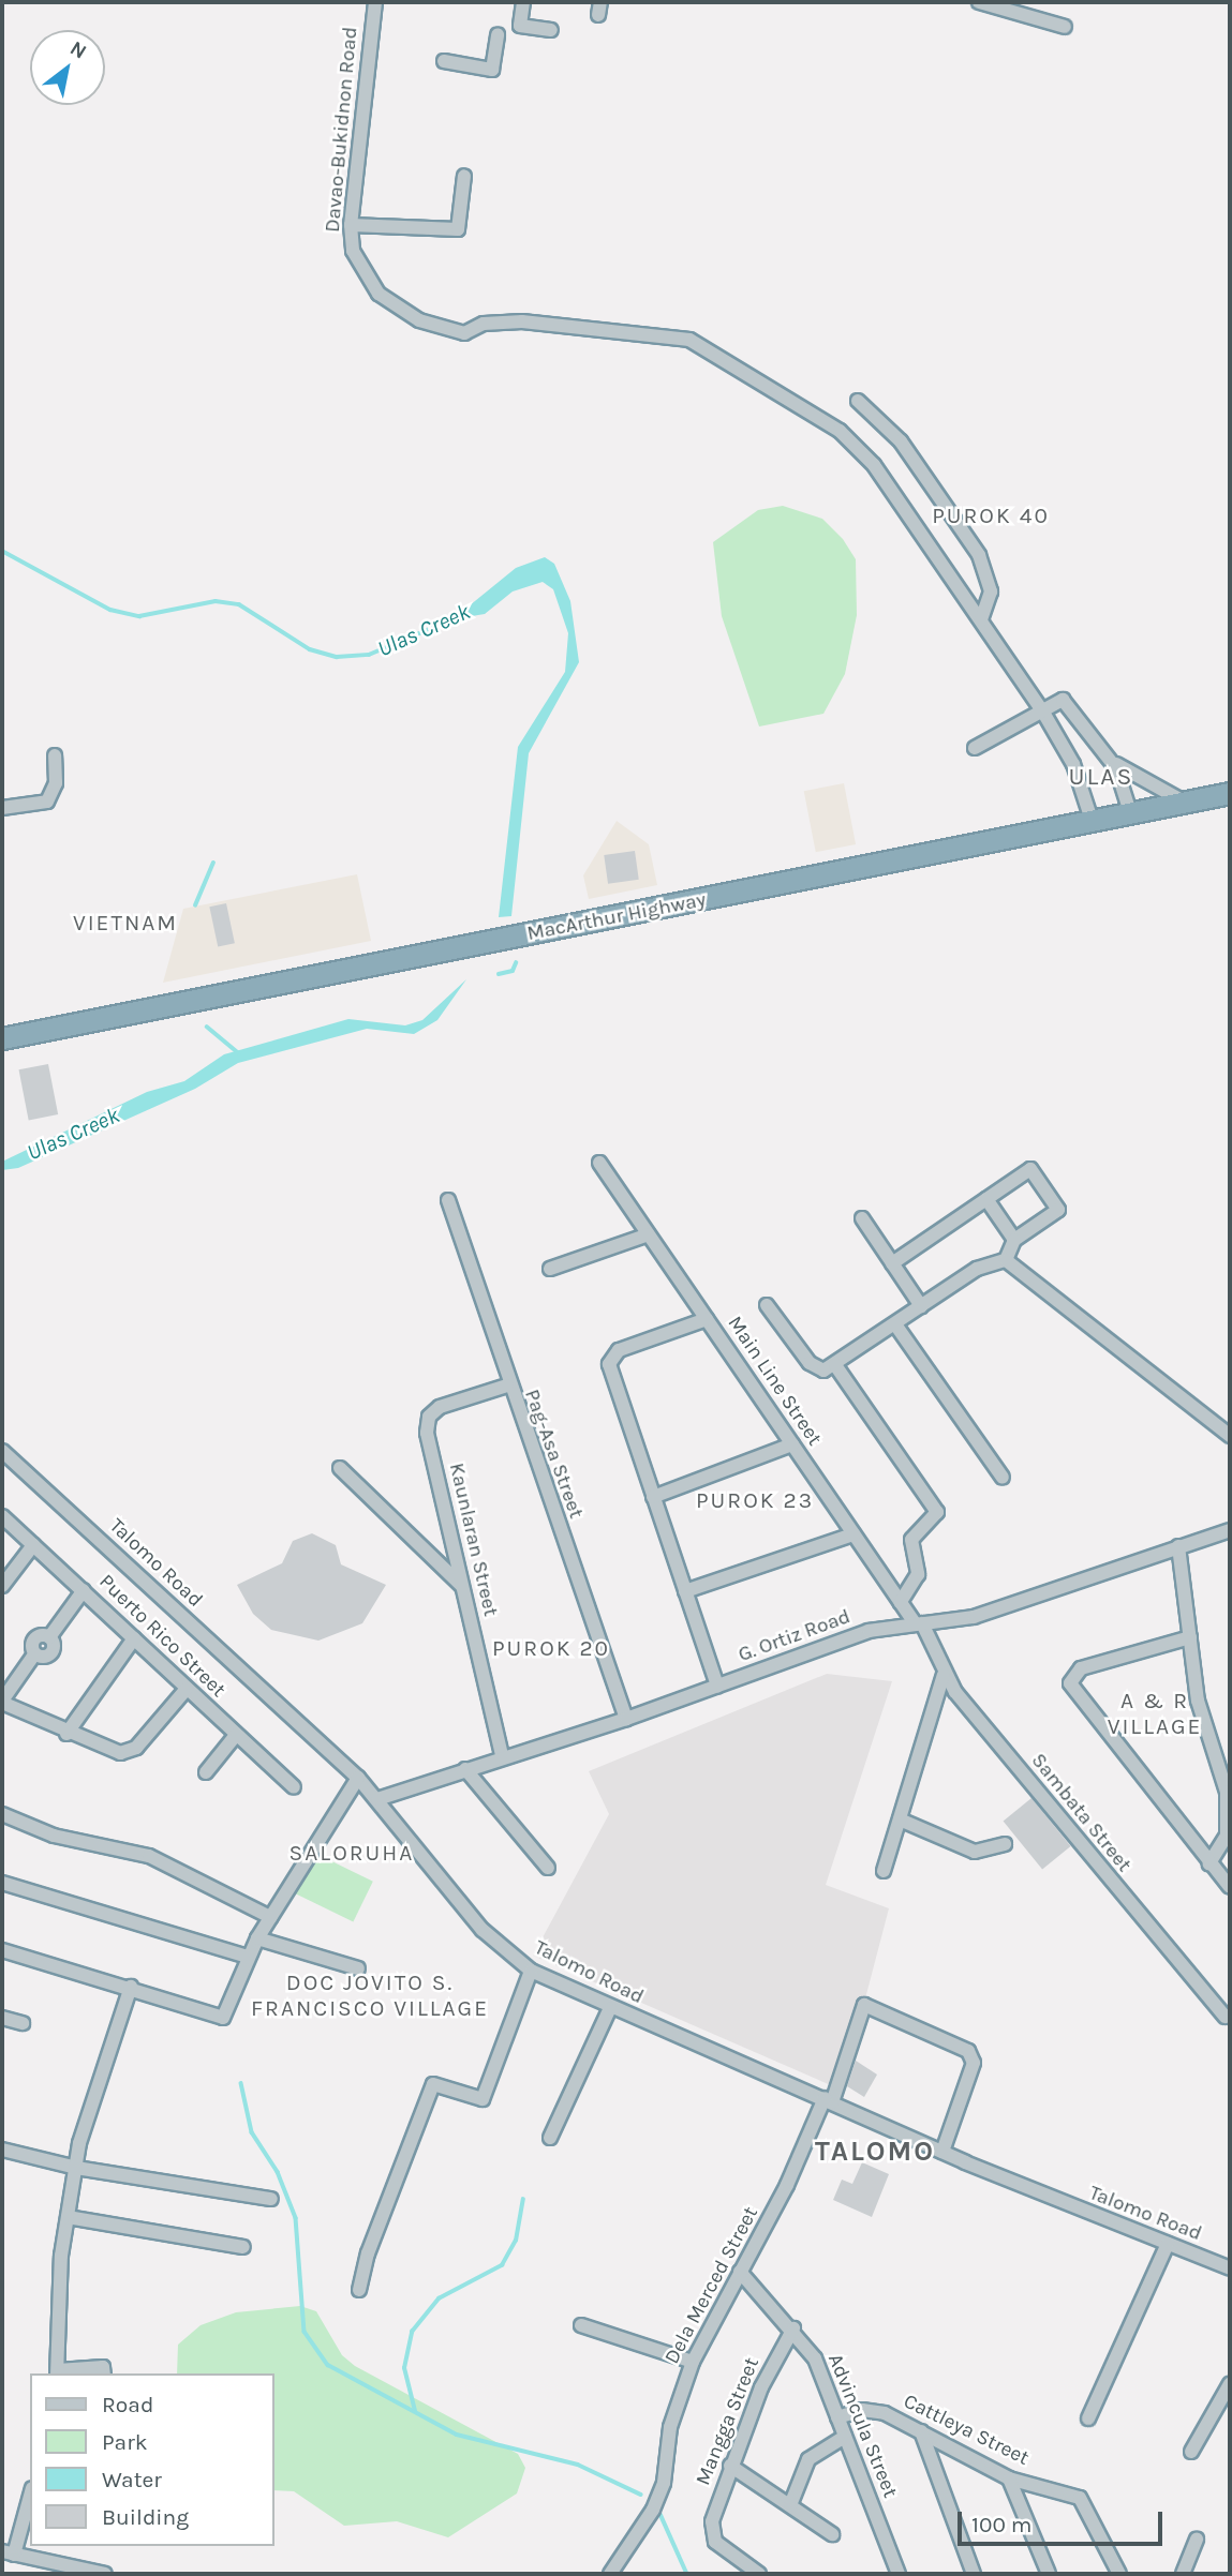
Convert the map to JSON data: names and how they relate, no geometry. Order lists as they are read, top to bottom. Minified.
{"streets":{"highway":["MacArthur Highway"],"street":["Davao-Bukidnon Road","Main Line Street","Pag-Asa Street","Kaunlaran Street","Talomo Road","Puerto Rico Street","G. Ortiz Road","Sambata Street","Dela Merced Street","Mangga Street","Advincula Street","Cattleya Street"]},"crossings":[["Main Line Street","G. Ortiz Road"],["Main Line Street","Sambata Street"],["Pag-Asa Street","Kaunlaran Street"],["Pag-Asa Street","G. Ortiz Road"],["Kaunlaran Street","G. Ortiz Road"],["Talomo Road","G. Ortiz Road"],["Talomo Road","Dela Merced Street"],["G. Ortiz Road","Sambata Street"],["Dela Merced Street","Advincula Street"],["Mangga Street","Advincula Street"],["Advincula Street","Cattleya Street"]],"districts":["PUROK 40","ULAS","VIETNAM","PUROK 23","PUROK 20","A & R VILLAGE","SALORUHA","DOC JOVITO S. FRANCISCO VILLAGE","TALOMO"],"water":["Ulas Creek"],"legend":["Road","Park","Water","Building"],"scale_bar":"100 m","north":"top right"}
